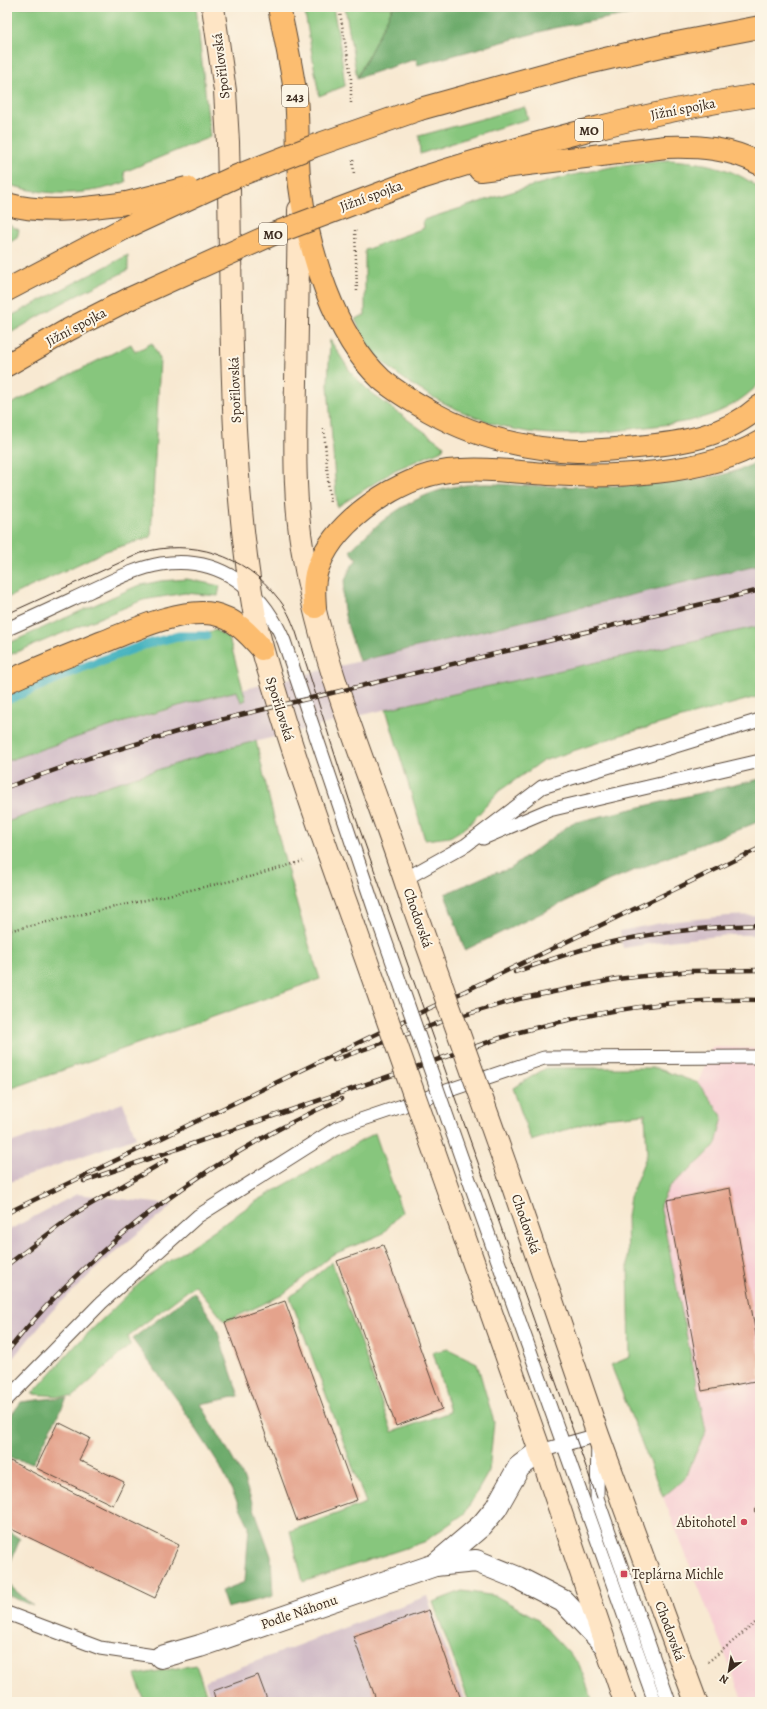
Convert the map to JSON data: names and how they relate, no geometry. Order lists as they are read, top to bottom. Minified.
{"streets":{"highway":["243","Jižní spojka","MO"],"main road":["Spořilovská","Chodovská"],"street":["Podle Náhonu"]},"crossings":[["Spořilovská","Podle Náhonu"]],"places":{"other":["Abitohotel"],"transit":["Teplárna Michle"]},"north":"bottom left"}
